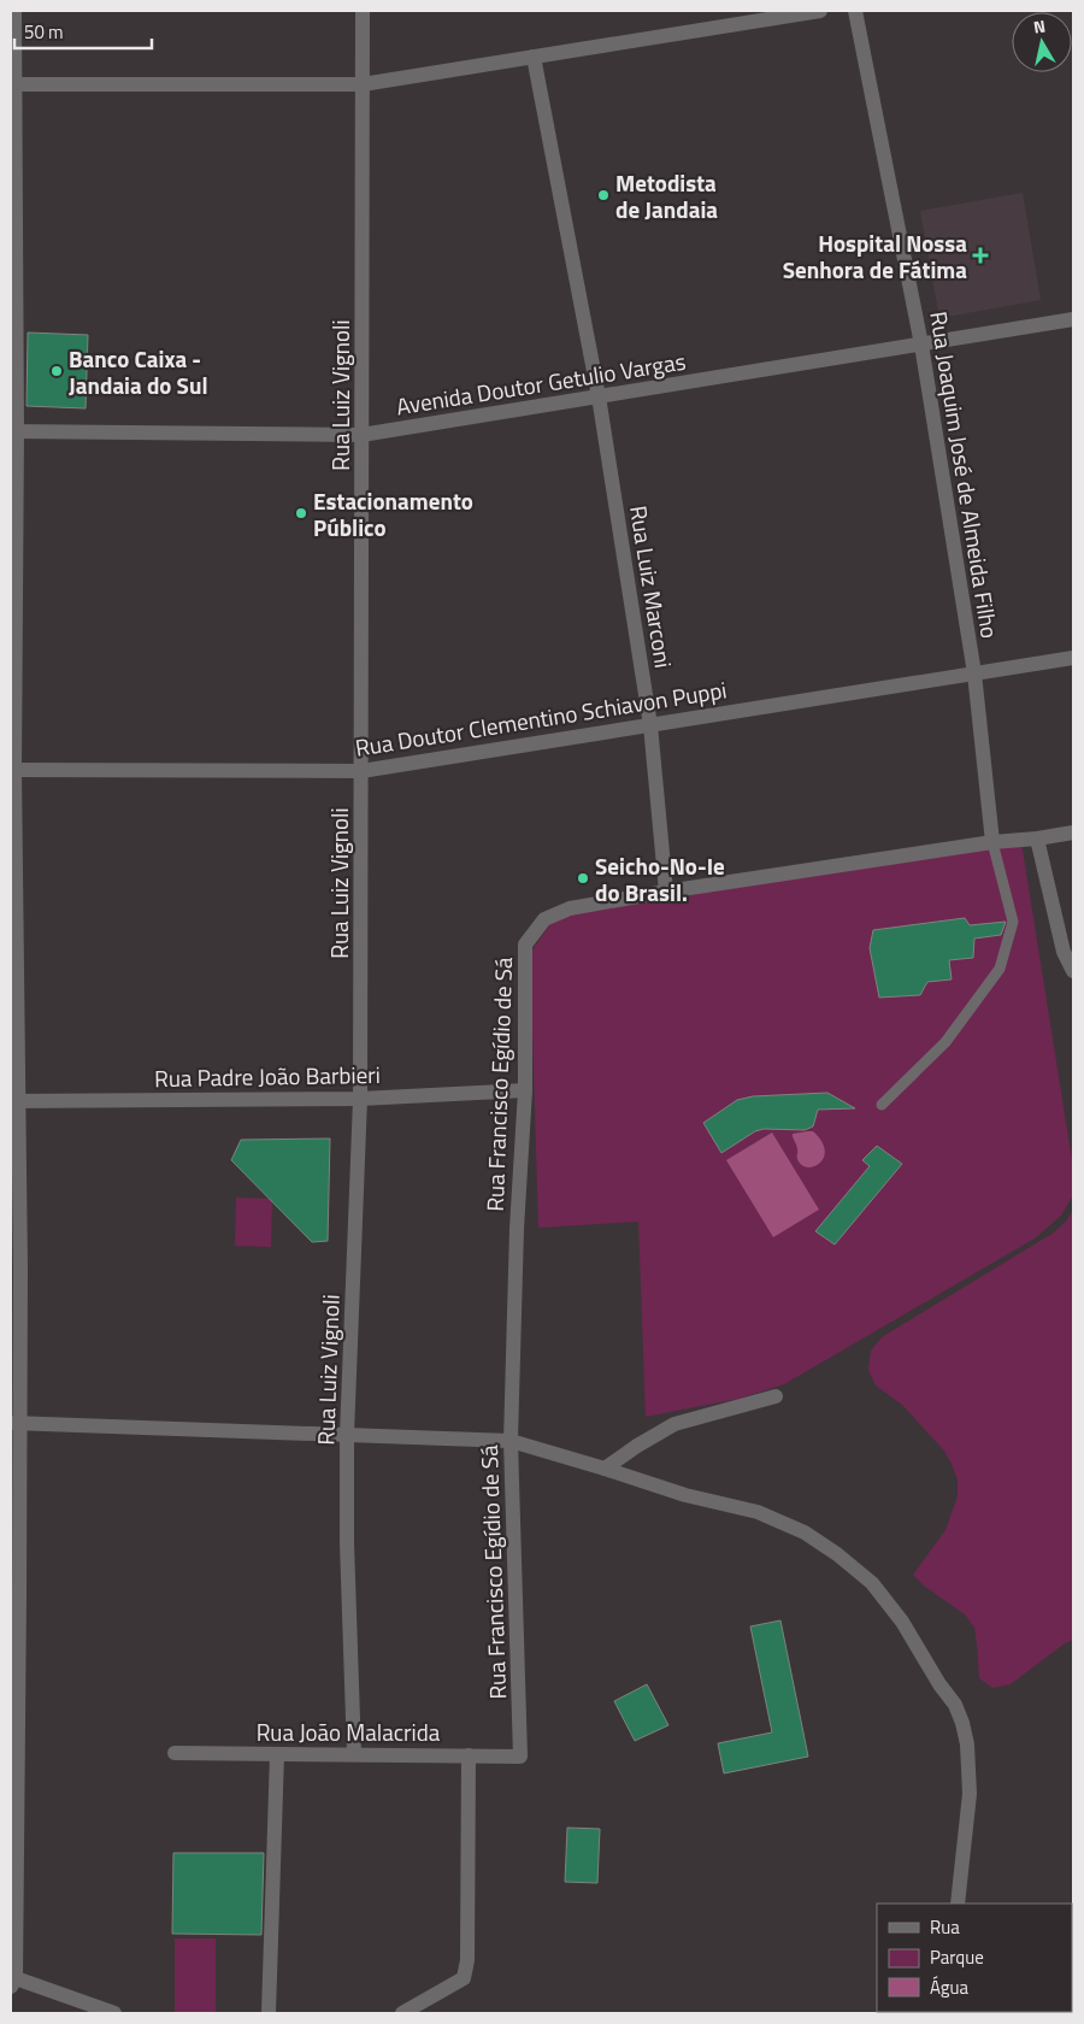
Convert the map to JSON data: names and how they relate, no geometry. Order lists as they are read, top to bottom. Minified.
{"streets":{"street":["Avenida Doutor Getulio Vargas","Rua Luiz Vignoli","Rua Joaquim José de Almeida Filho","Rua Luiz Marconi","Rua Doutor Clementino Schiavon Puppi","Rua Padre João Barbieri","Rua Francisco Egídio de Sá","Rua João Malacrida"]},"crossings":[["Avenida Doutor Getulio Vargas","Rua Luiz Vignoli"],["Avenida Doutor Getulio Vargas","Rua Joaquim José de Almeida Filho"],["Avenida Doutor Getulio Vargas","Rua Luiz Marconi"],["Rua Luiz Vignoli","Rua Doutor Clementino Schiavon Puppi"],["Rua Luiz Vignoli","Rua Padre João Barbieri"],["Rua Luiz Vignoli","Rua João Malacrida"],["Rua Joaquim José de Almeida Filho","Rua Doutor Clementino Schiavon Puppi"],["Rua Joaquim José de Almeida Filho","Rua Francisco Egídio de Sá"],["Rua Luiz Marconi","Rua Doutor Clementino Schiavon Puppi"],["Rua Luiz Marconi","Rua Francisco Egídio de Sá"],["Rua Padre João Barbieri","Rua Francisco Egídio de Sá"],["Rua Francisco Egídio de Sá","Rua João Malacrida"]],"places":{"other":["Metodista de Jandaia","Banco Caixa - Jandaia do Sul","Estacionamento Público","Seicho-No-Ie do Brasil."],"health":["Hospital Nossa Senhora de Fátima"]},"legend":["Rua","Parque","Água"],"scale_bar":"50 m","north":"top"}
